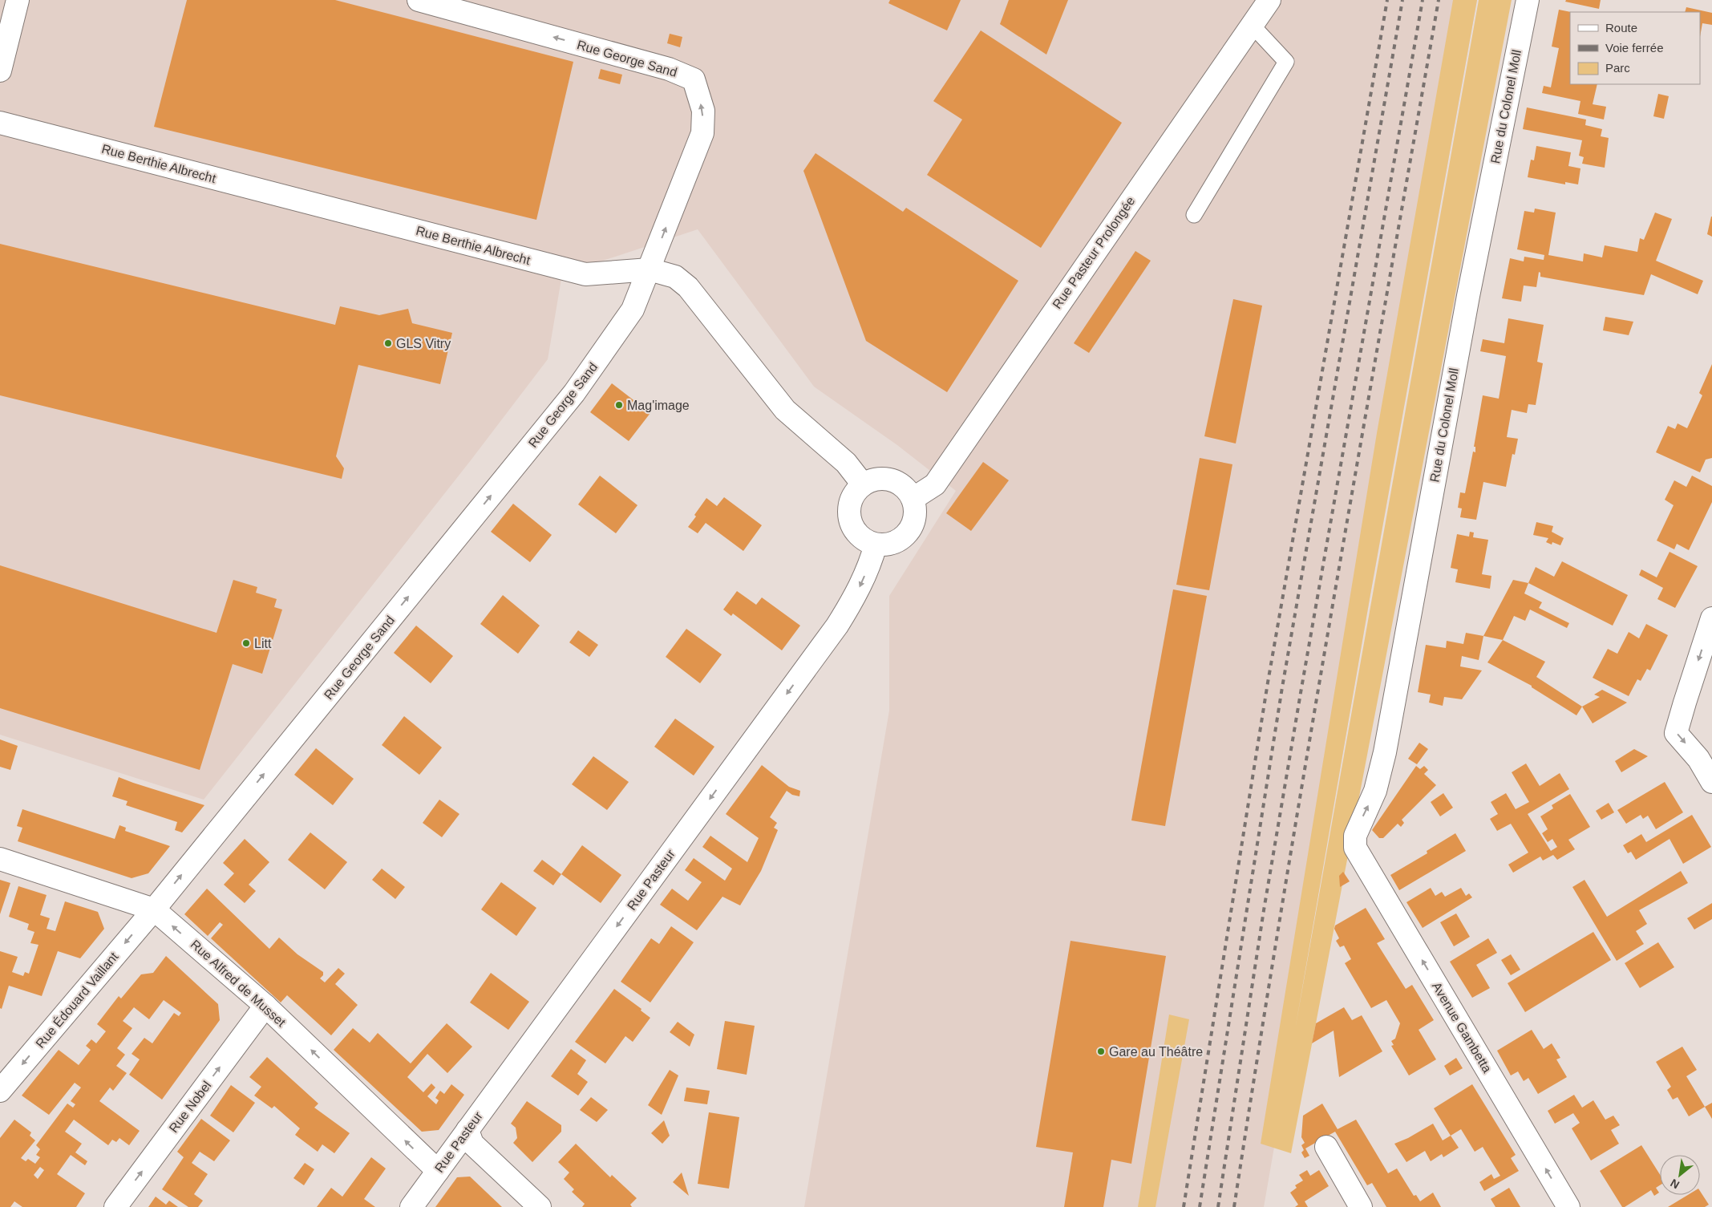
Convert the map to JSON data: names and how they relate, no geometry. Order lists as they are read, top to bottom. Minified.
{"streets":{"street":["Rue George Sand","Rue du Colonel Moll","Rue Berthie Albrecht","Rue Pasteur Prolongée","Rue Pasteur","Rue Alfred de Musset","Rue Édouard Vaillant","Avenue Gambetta","Rue Nobel"]},"crossings":[["Rue George Sand","Rue Berthie Albrecht"],["Rue George Sand","Rue Alfred de Musset"],["Rue George Sand","Rue Édouard Vaillant"],["Rue du Colonel Moll","Avenue Gambetta"],["Rue Berthie Albrecht","Rue Pasteur Prolongée"],["Rue Berthie Albrecht","Rue Pasteur"],["Rue Pasteur Prolongée","Rue Pasteur"],["Rue Pasteur","Rue Alfred de Musset"],["Rue Alfred de Musset","Rue Édouard Vaillant"],["Rue Alfred de Musset","Rue Nobel"]],"one_way":["Rue du Colonel Moll","Rue Pasteur","Rue Alfred de Musset","Rue Édouard Vaillant","Avenue Gambetta","Rue Nobel"],"places":["GLS Vitry","Mag'image","Litt","Gare au Théâtre"],"legend":["Route","Voie ferrée","Parc"],"north":"bottom left"}
